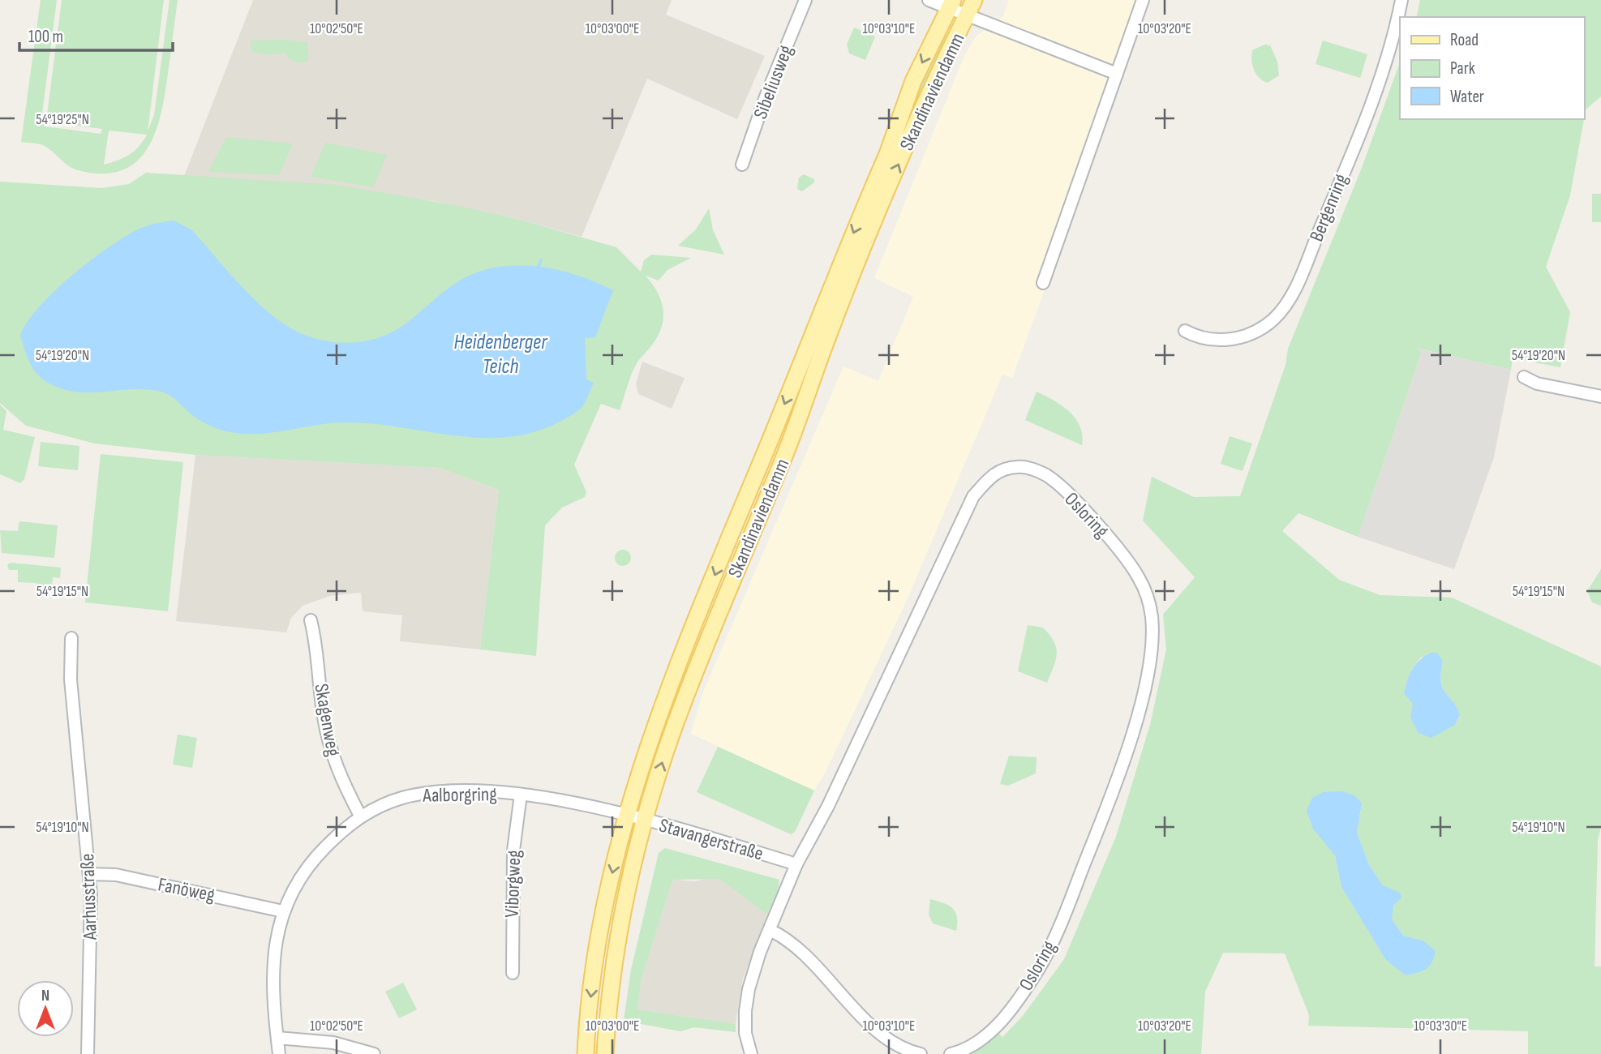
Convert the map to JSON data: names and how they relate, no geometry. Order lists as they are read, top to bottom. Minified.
{"streets":{"main road":["Skandinaviendamm"],"street":["Sibeliusweg","Bergenring","Osloring","Skagenweg","Aalborgring","Stavangerstraße","Viborgweg","Fanöweg","Aarhusstraße"]},"crossings":[["Skandinaviendamm","Aalborgring"],["Skandinaviendamm","Stavangerstraße"],["Osloring","Stavangerstraße"],["Skagenweg","Aalborgring"],["Aalborgring","Stavangerstraße"],["Aalborgring","Viborgweg"],["Aalborgring","Fanöweg"],["Fanöweg","Aarhusstraße"]],"water":["Heidenberger Teich"],"legend":["Road","Park","Water"],"scale_bar":"100 m","north":"top","coordinates":["10°02'50\"E","10°03'00\"E","10°03'10\"E","10°03'20\"E","54°19'25\"N","54°19'20\"N","54°19'15\"N","54°19'10\"N","10°03'30\"E"]}
